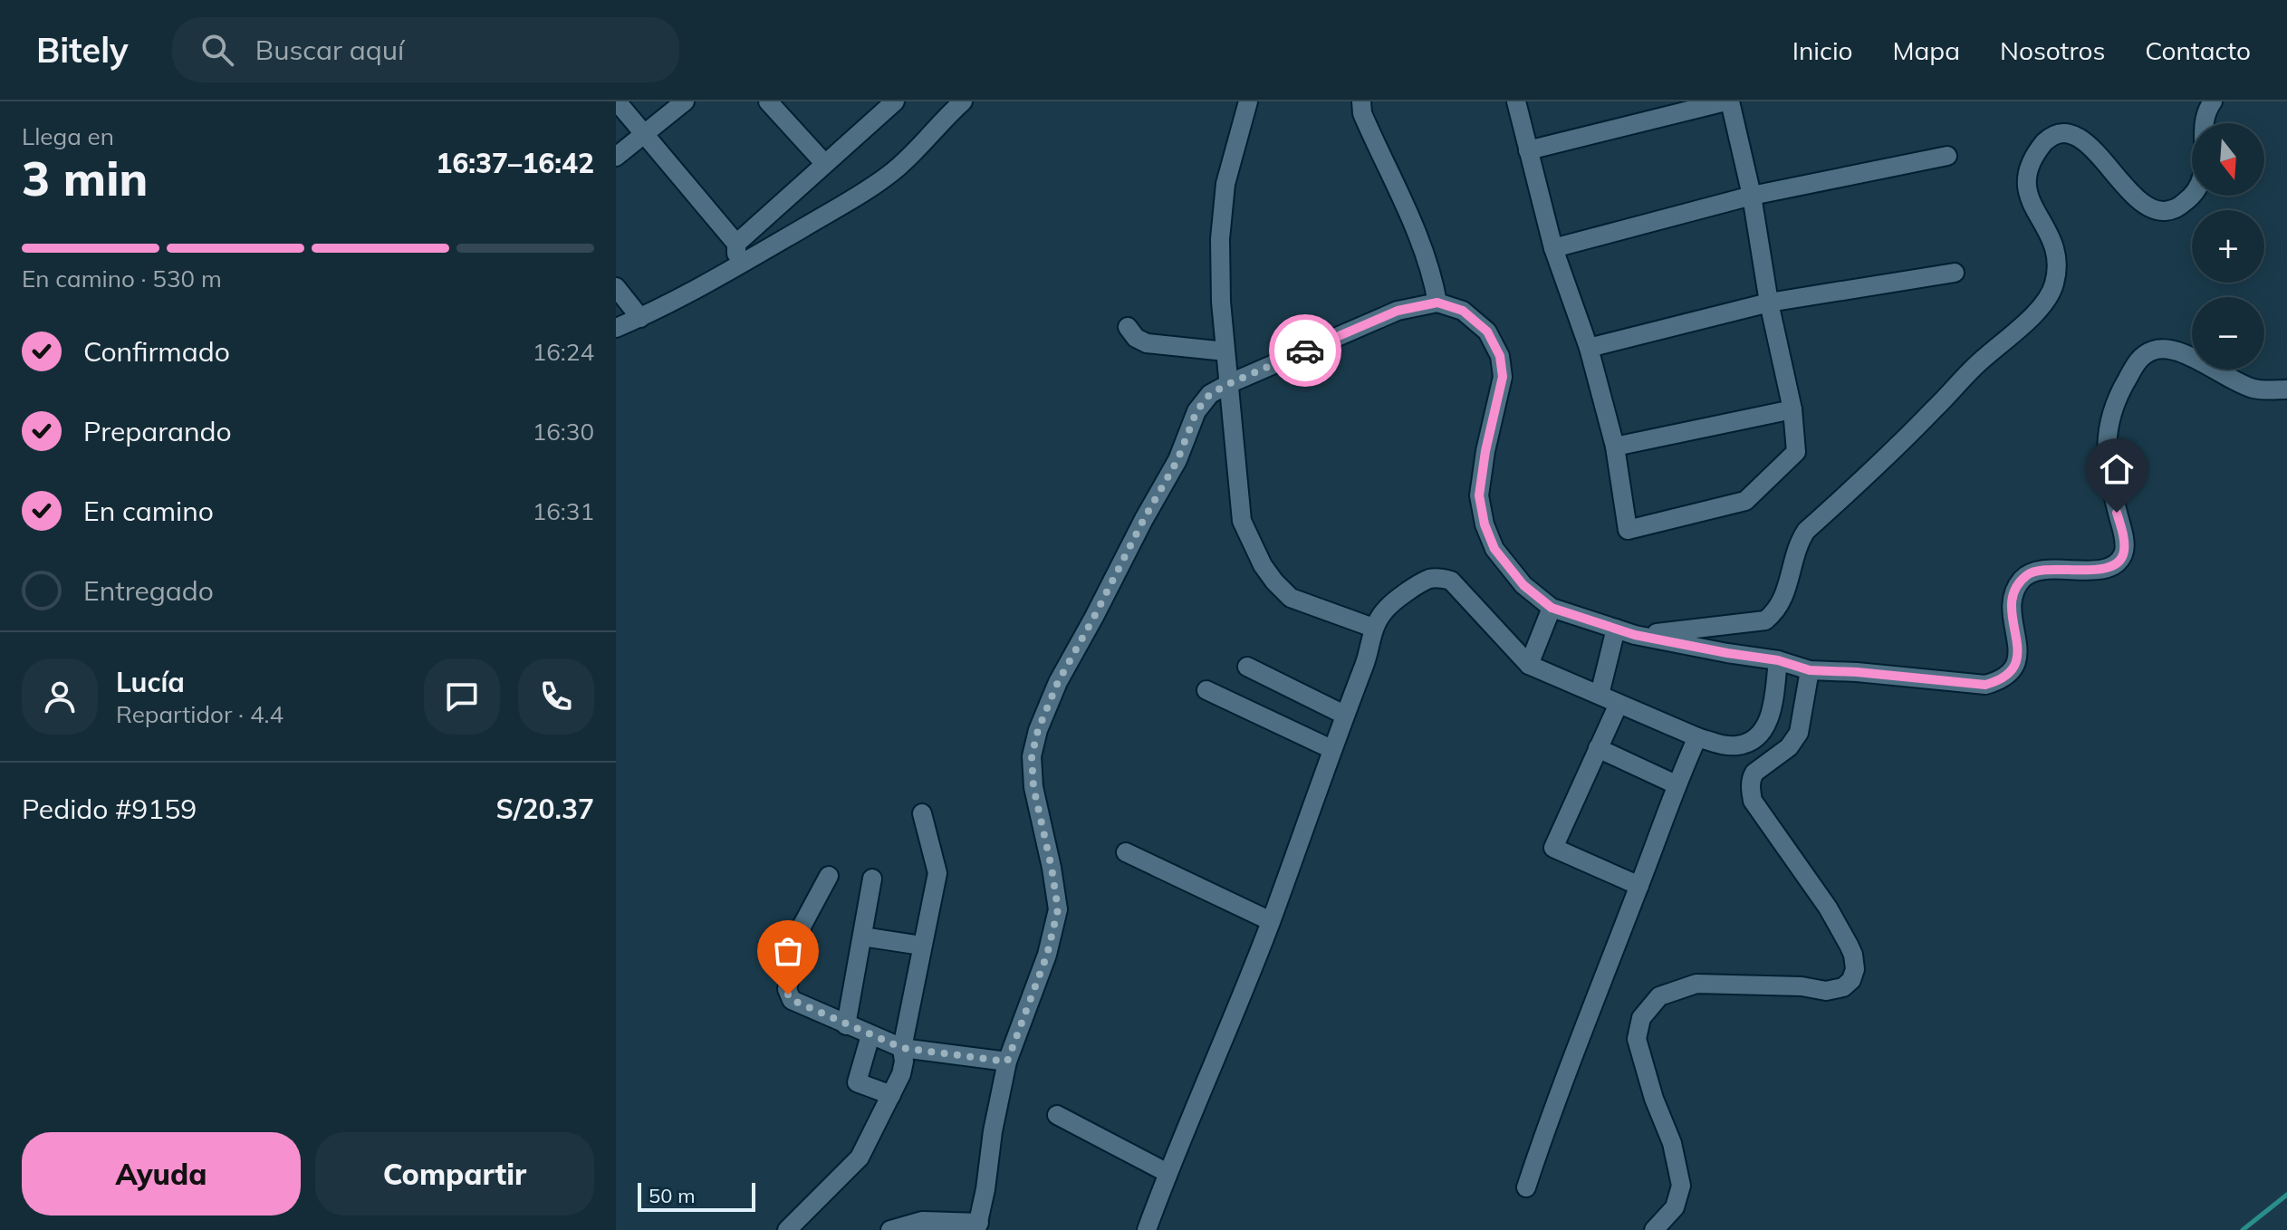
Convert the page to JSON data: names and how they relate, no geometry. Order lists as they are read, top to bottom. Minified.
{"scale_bar":"50 m","north":"bottom","page":{"header":"Bitely","search":"Buscar aquí","nav":["Inicio","Mapa","Nosotros","Contacto"],"heading":["3 min","Llega en","16:37–16:42"],"panel":["Lucía","Repartidor · 4.4","Pedido #9159","S/20.37"],"map_buttons":["+","−"],"bar":"En camino · 530 m","list":[["Confirmado","16:24"],["Preparando","16:30"],["En camino","16:31"],"Entregado"],"buttons":["Ayuda","Compartir"],"scale":"50 m"}}
